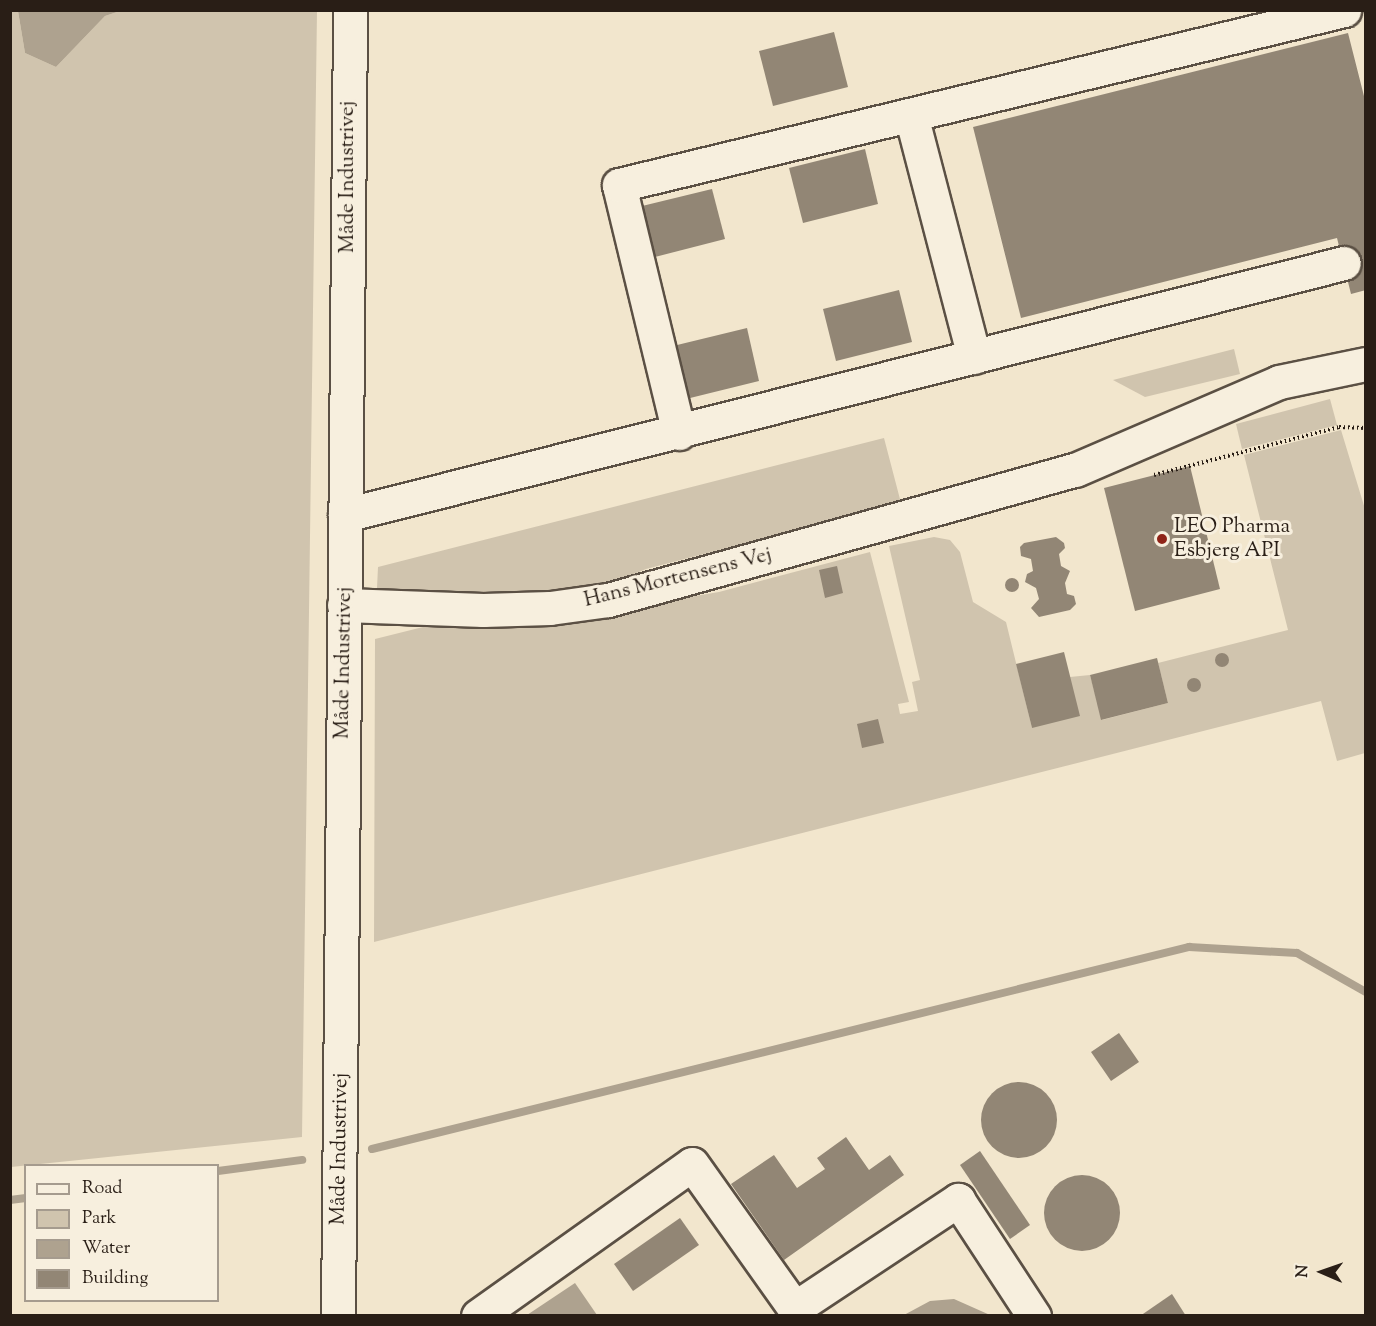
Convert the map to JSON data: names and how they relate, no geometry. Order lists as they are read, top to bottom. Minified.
{"streets":{"street":["Måde Industrivej","Hans Mortensens Vej"]},"crossings":[["Måde Industrivej","Hans Mortensens Vej"]],"places":["LEO Pharma Esbjerg API"],"legend":["Road","Park","Water","Building"],"north":"left"}
